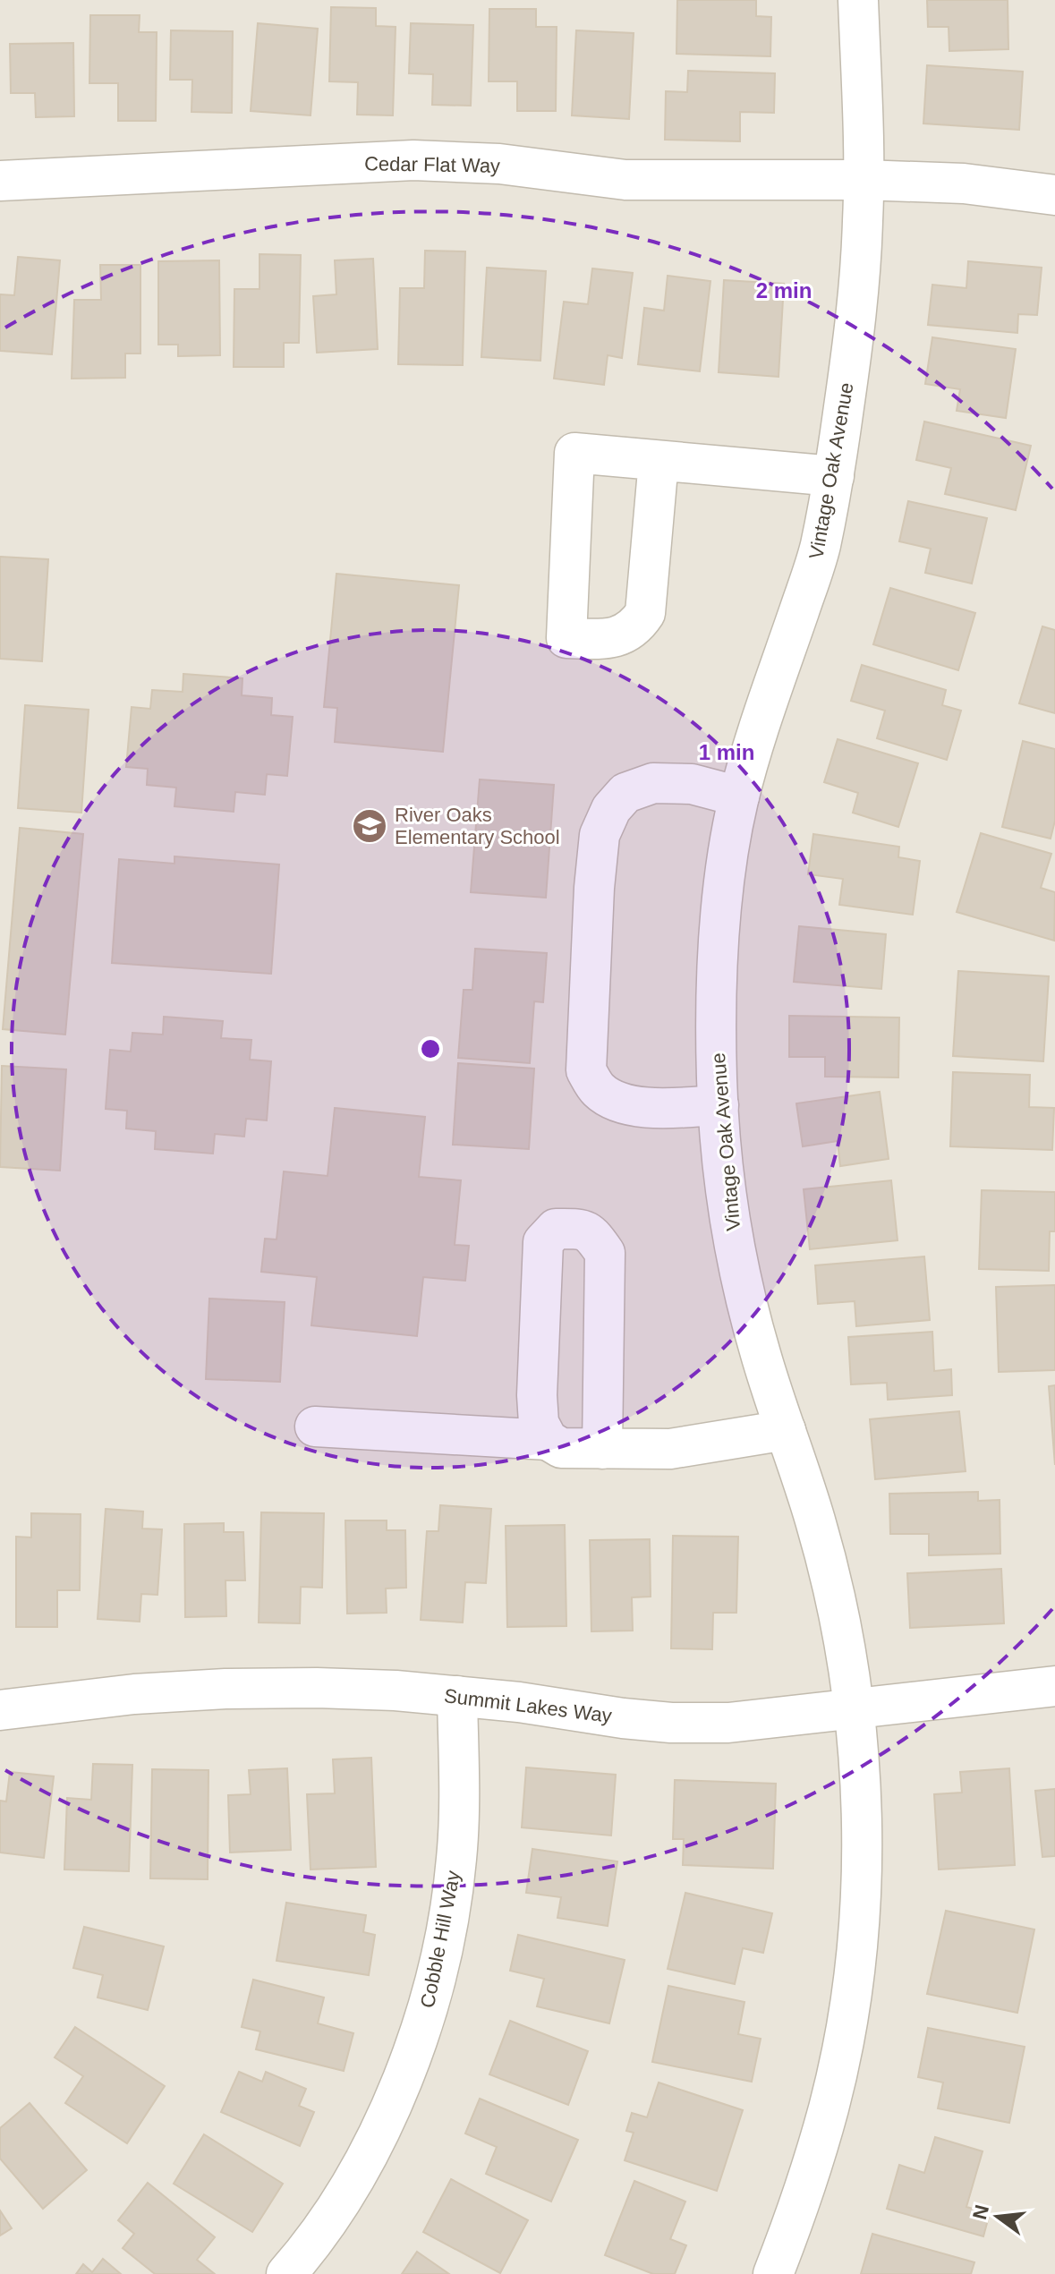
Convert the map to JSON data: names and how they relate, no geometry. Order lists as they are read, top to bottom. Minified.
{"streets":{"street":["Cedar Flat Way","Vintage Oak Avenue","Summit Lakes Way","Cobble Hill Way"]},"crossings":[["Cedar Flat Way","Vintage Oak Avenue"],["Vintage Oak Avenue","Summit Lakes Way"],["Summit Lakes Way","Cobble Hill Way"]],"places":{"school or university":["River Oaks Elementary School"]},"north":"left","rings":["2 min","1 min"]}
